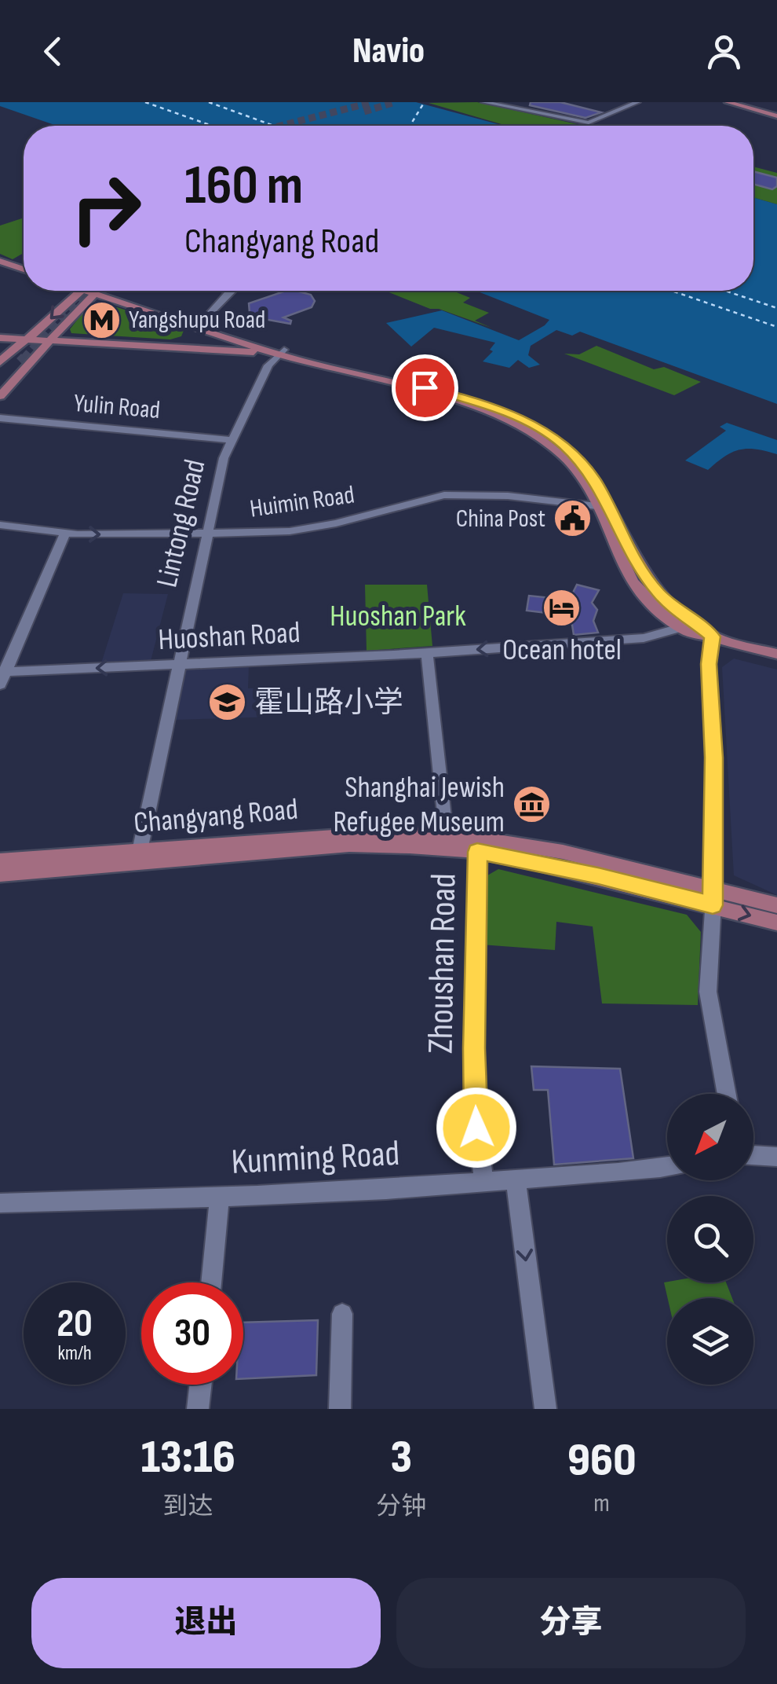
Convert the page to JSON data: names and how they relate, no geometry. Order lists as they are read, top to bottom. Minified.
{"streets":{"main road":["Changyang Road"],"street":["Yulin Road","Huimin Road","Lintong Road","Huoshan Road","Zhoushan Road","Kunming Road"]},"crossings":[["Yulin Road","Lintong Road"],["Huimin Road","Lintong Road"],["Lintong Road","Huoshan Road"],["Lintong Road","Changyang Road"],["Huoshan Road","Zhoushan Road"],["Changyang Road","Zhoushan Road"],["Zhoushan Road","Kunming Road"]],"one_way":["Huoshan Road"],"parks":["Huoshan Park"],"places":{"metro station":["Yangshupu Road"],"public building":["China Post"],"hotel":["Ocean hotel"],"school or university":["霍山路小学"],"museum":["Shanghai Jewish Refugee Museum"]},"north":"bottom left","page":{"header":"Navio","turn":["160 m","Changyang Road"],"speed":"20 km/h","limit":"30","eta":["13:16","到达","3","分钟","960","m"],"buttons":["退出","分享"]}}
